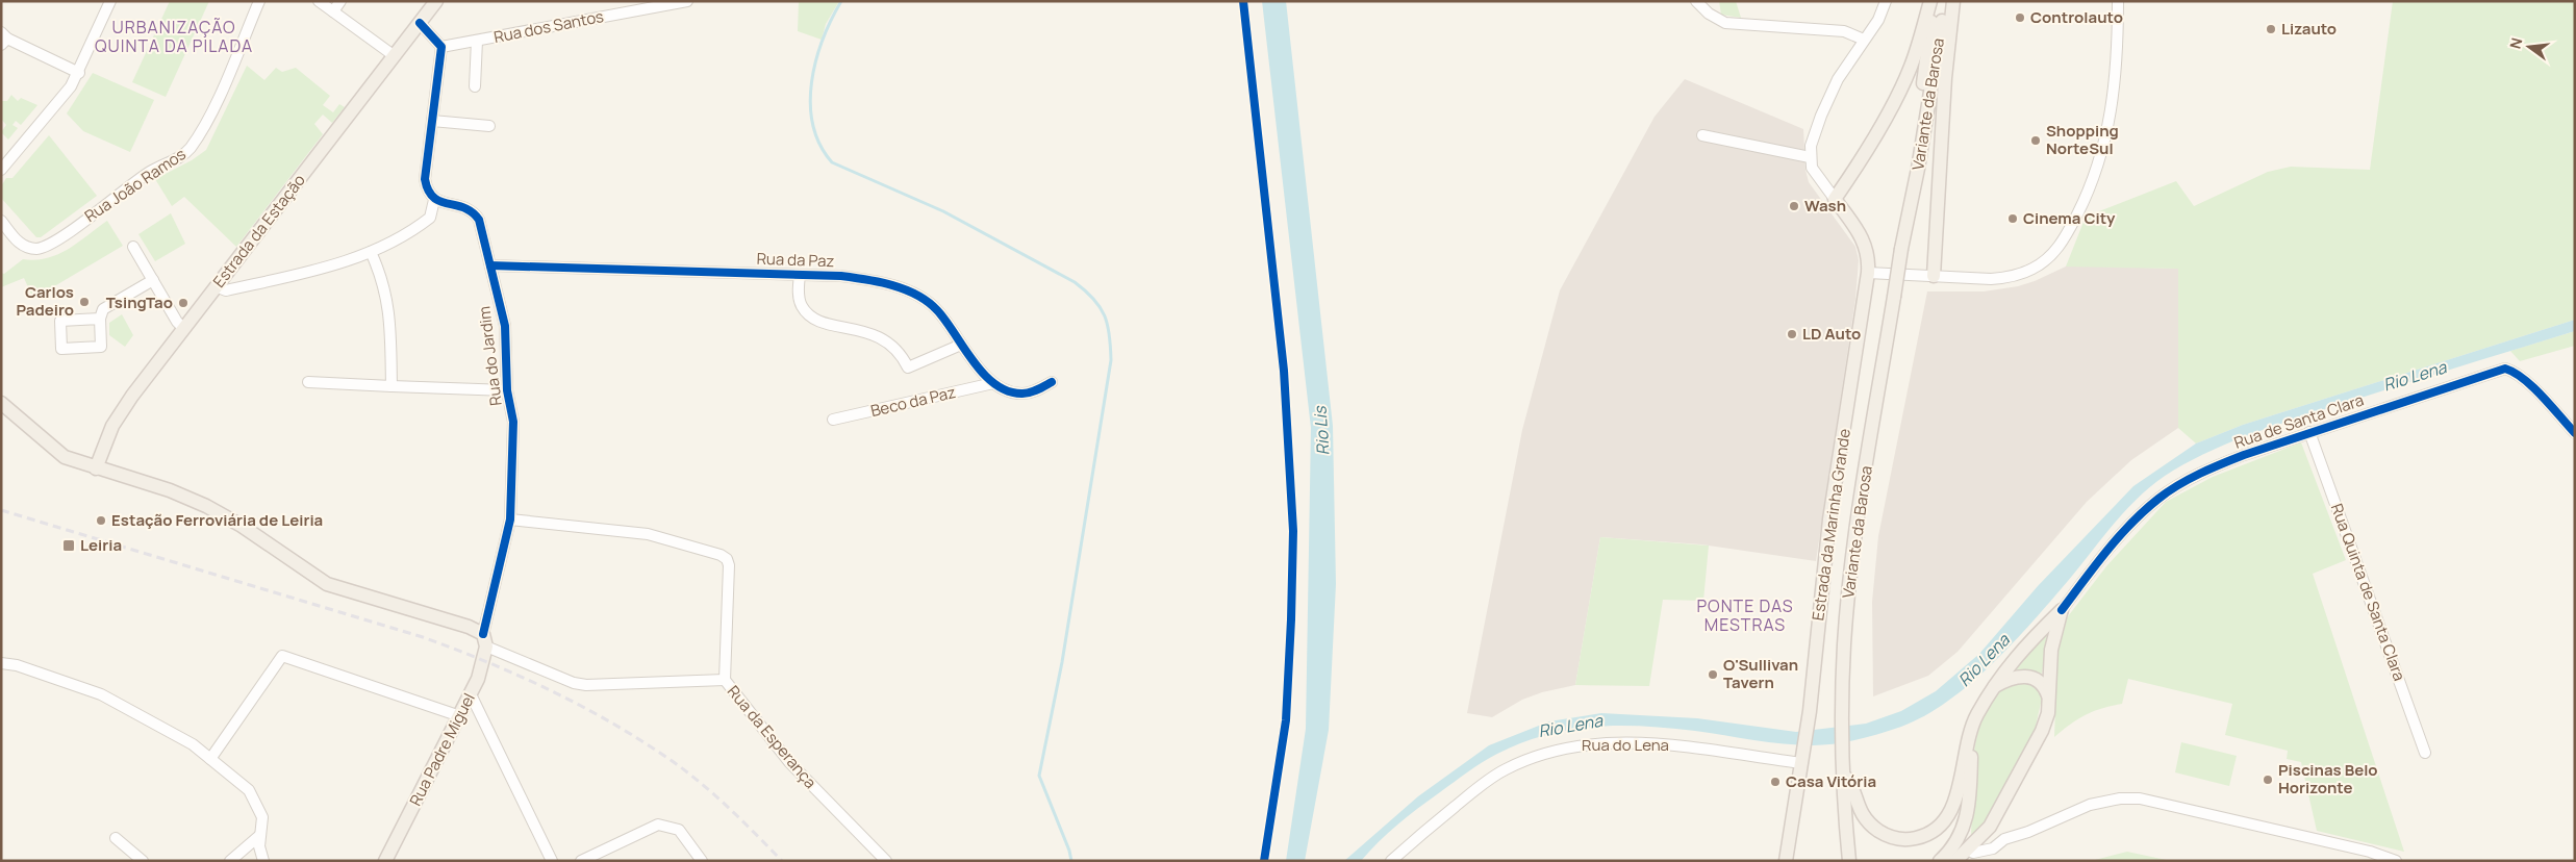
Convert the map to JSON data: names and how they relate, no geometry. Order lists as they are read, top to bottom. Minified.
{"streets":{"main road":["Variante da Barosa","Estrada da Estação","Estrada da Marinha Grande","Rua Padre Miguel"],"street":["Rua dos Santos","Rua João Ramos","Rua da Paz","Rua do Jardim","Beco da Paz","Rua de Santa Clara","Rua Quinta de Santa Clara","Rua da Esperança","Rua do Lena"]},"crossings":[["Rua da Paz","Rua do Jardim"],["Rua da Paz","Beco da Paz"],["Rua do Jardim","Rua da Esperança"],["Rua do Jardim","Rua Padre Miguel"],["Rua de Santa Clara","Rua Quinta de Santa Clara"],["Estrada da Marinha Grande","Rua do Lena"]],"districts":["URBANIZAÇÃO QUINTA DA PILADA","PONTE DAS MESTRAS"],"water":["Rio Lena","Rio Lis"],"places":{"other":["Controlauto","Lizauto","Shopping NorteSul","Wash","Cinema City","Carlos Padeiro","TsingTao","LD Auto","Estação Ferroviária de Leiria","O'Sullivan Tavern","Piscinas Belo Horizonte","Casa Vitória"],"transit":["Leiria"]},"north":"left"}
